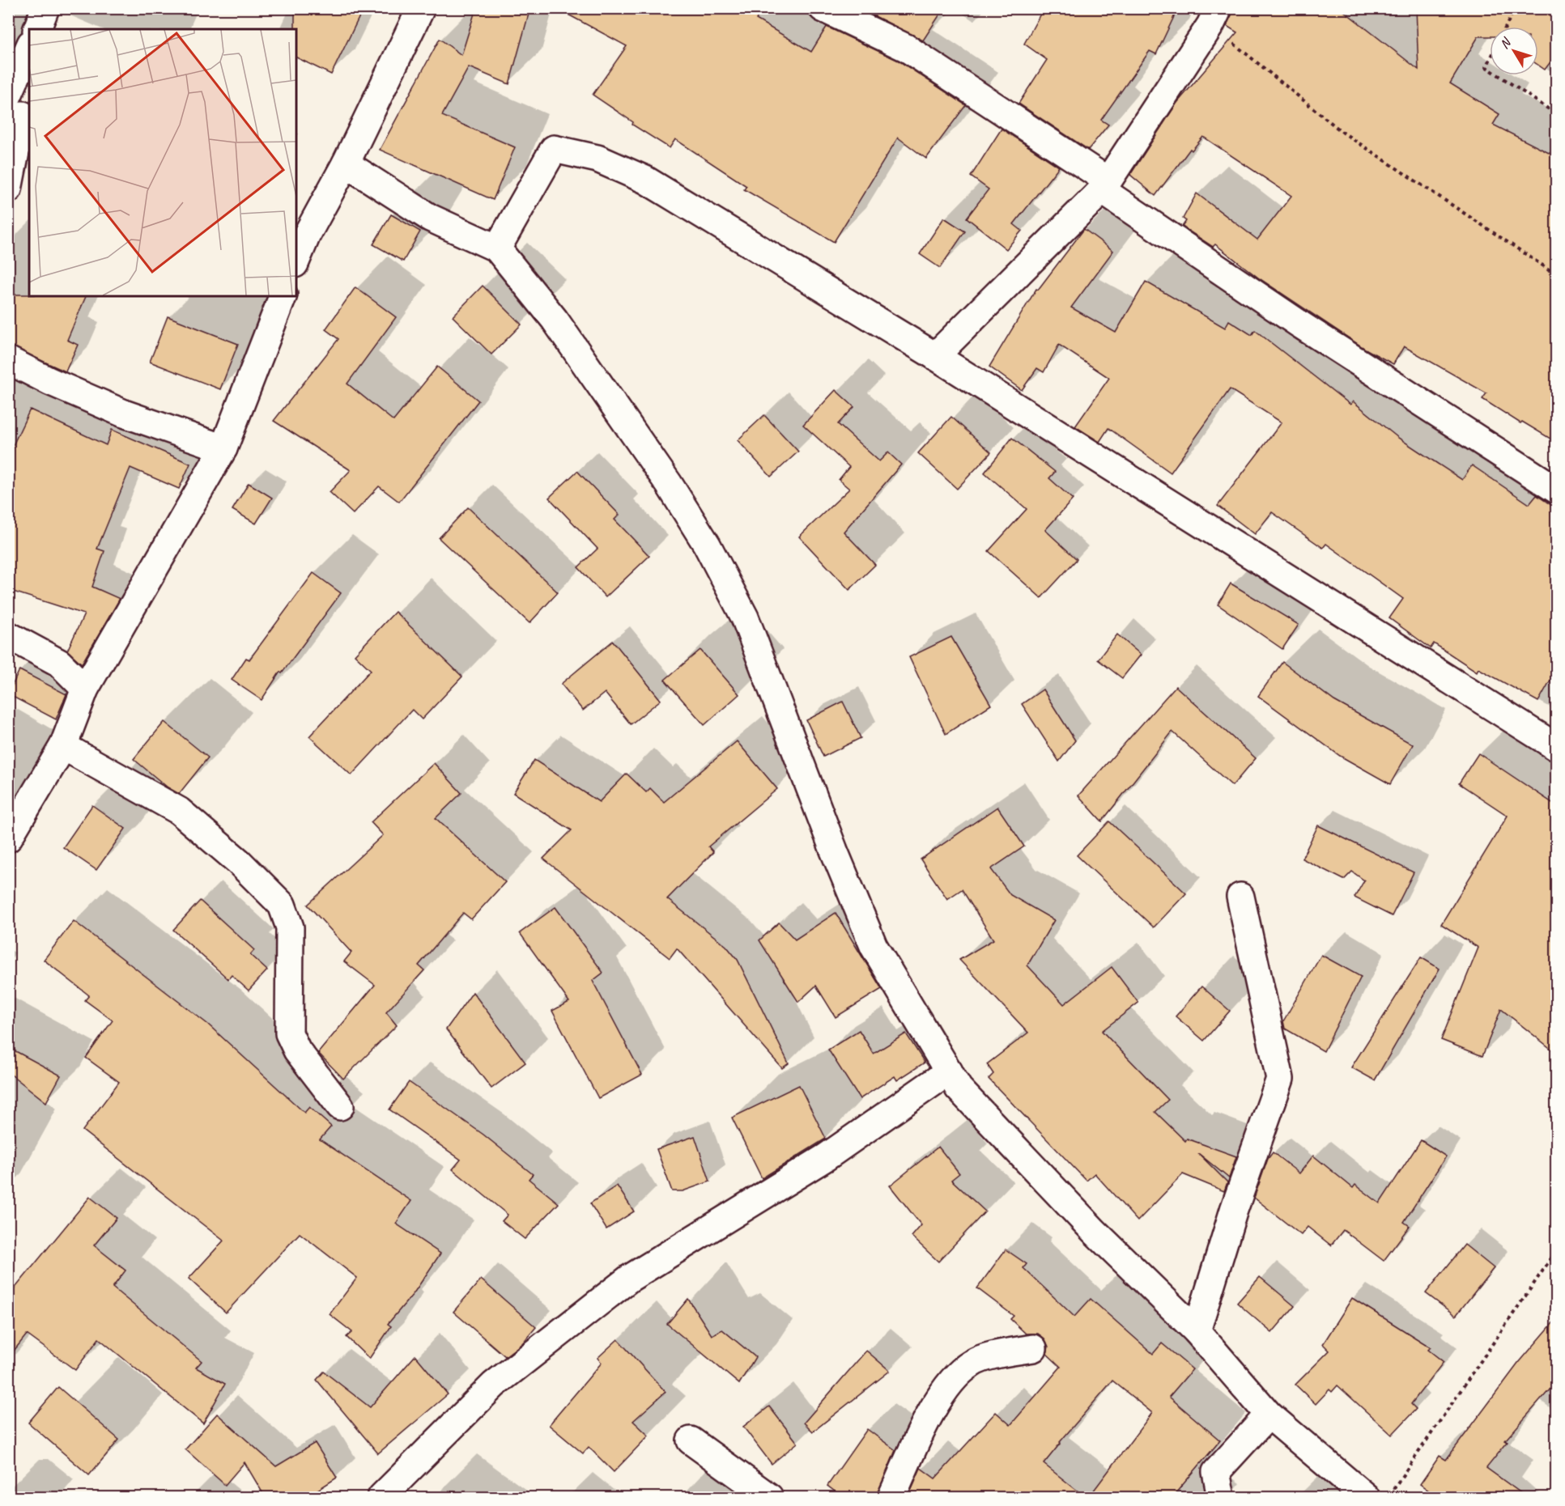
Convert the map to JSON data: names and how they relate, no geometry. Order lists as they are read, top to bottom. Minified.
{"north":"top left"}
